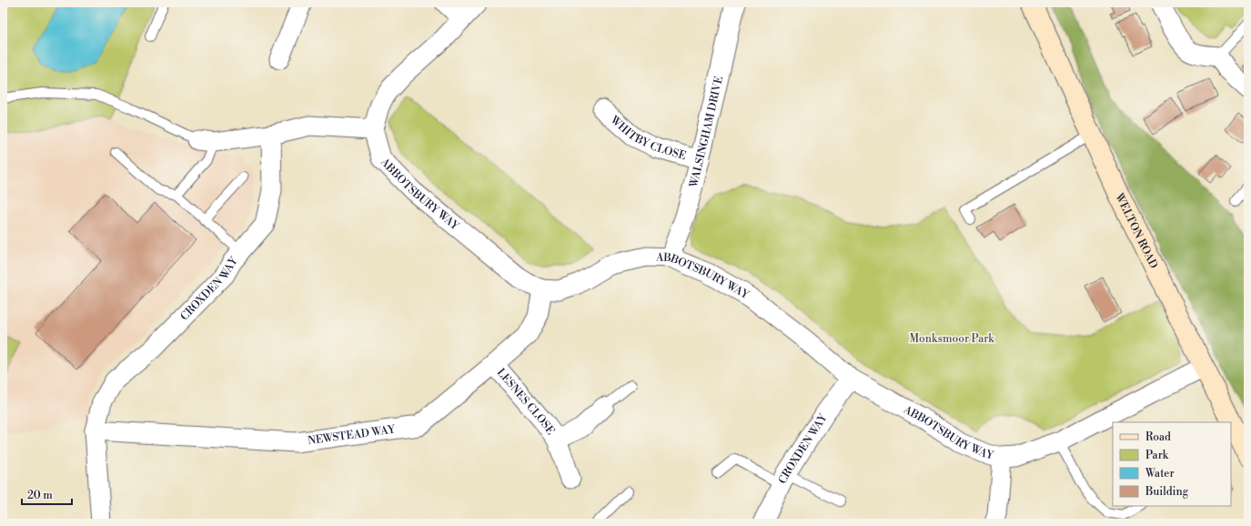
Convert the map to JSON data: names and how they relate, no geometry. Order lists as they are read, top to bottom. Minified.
{"streets":{"street":["WALSINGHAM DRIVE","WHITBY CLOSE","ABBOTSBURY WAY","WELTON ROAD","CROXDEN WAY","LESNES CLOSE","NEWSTEAD WAY"]},"crossings":[["WALSINGHAM DRIVE","WHITBY CLOSE"],["WALSINGHAM DRIVE","ABBOTSBURY WAY"],["ABBOTSBURY WAY","WELTON ROAD"],["ABBOTSBURY WAY","CROXDEN WAY"],["ABBOTSBURY WAY","NEWSTEAD WAY"],["CROXDEN WAY","NEWSTEAD WAY"],["LESNES CLOSE","NEWSTEAD WAY"]],"parks":["Monksmoor Park"],"legend":["Road","Park","Water","Building"],"scale_bar":"20 m"}
